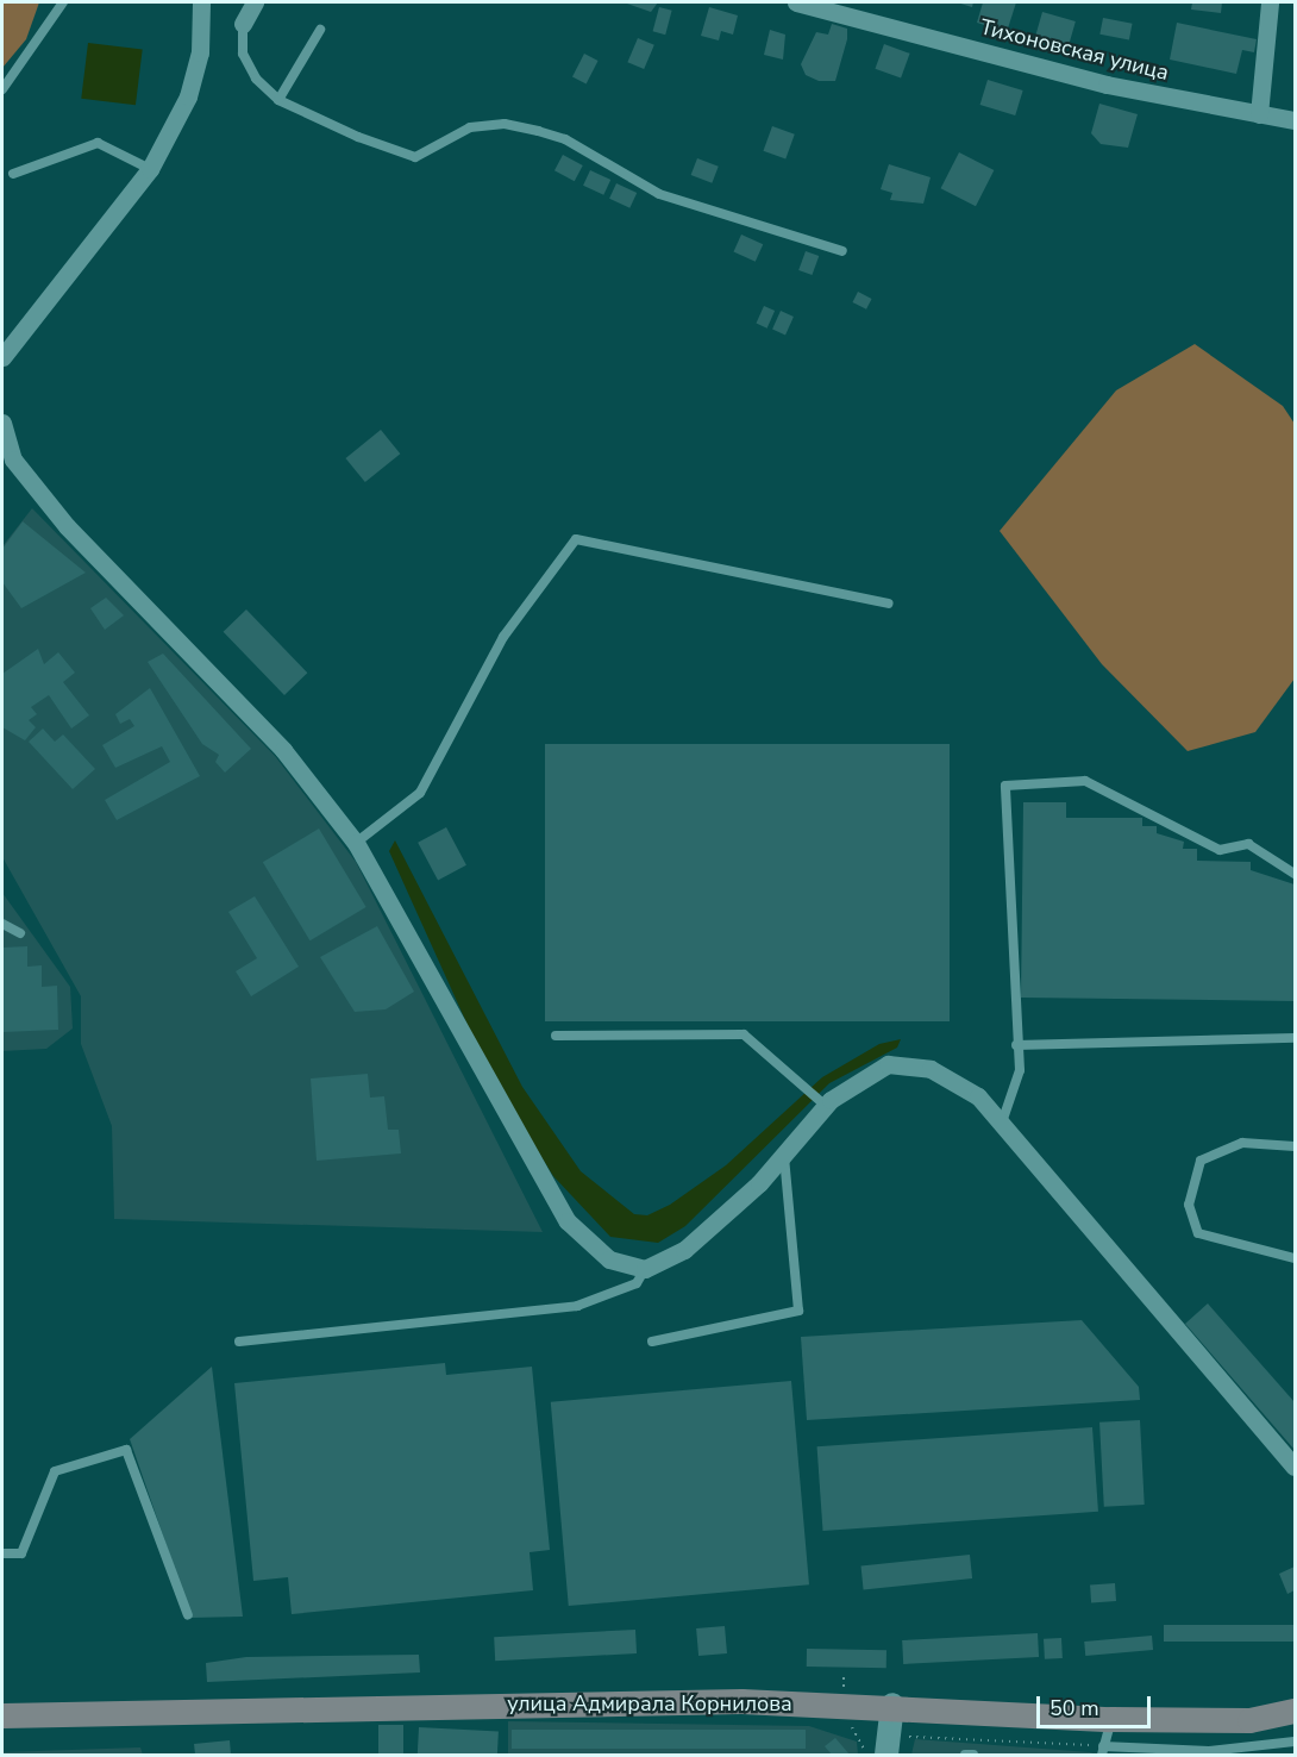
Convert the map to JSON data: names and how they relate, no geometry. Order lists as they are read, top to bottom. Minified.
{"streets":{"main road":["улица Адмирала Корнилова"],"street":["Тихоновская улица"]},"scale_bar":"50 m"}
